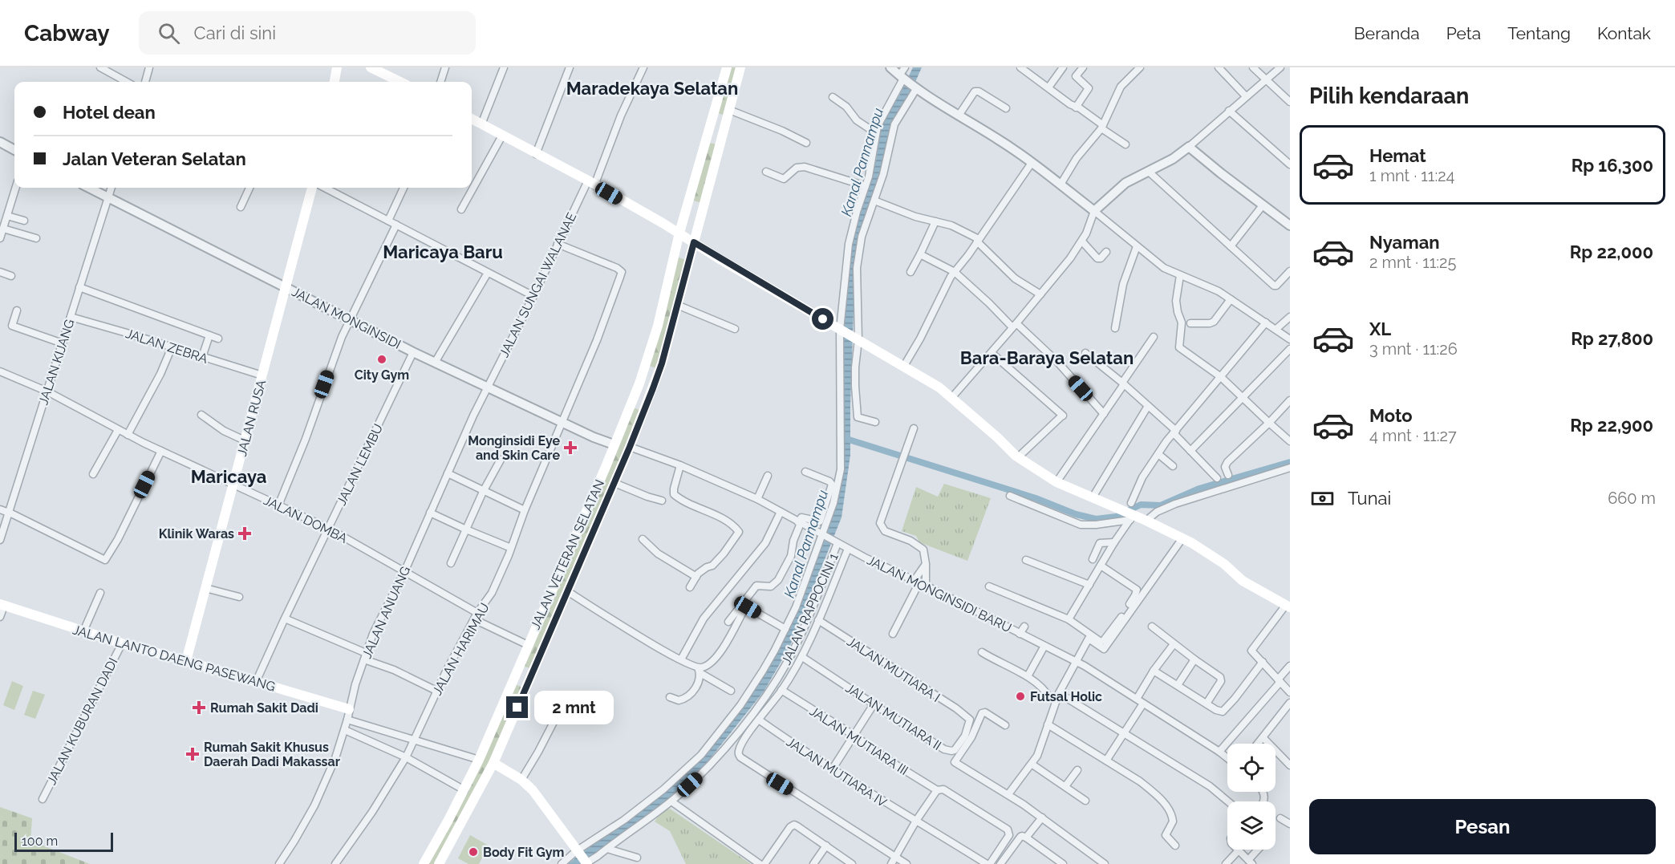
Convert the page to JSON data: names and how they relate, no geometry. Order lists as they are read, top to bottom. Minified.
{"streets":{"main road":["JALAN RUSA","JALAN VETERAN SELATAN","JALAN LANTO DAENG PASEWANG"],"street":["JALAN SUNGAI WALANAE","JALAN MONGINSIDI","JALAN ZEBRA","JALAN KIJANG","JALAN LEMBU","JALAN DOMBA","JALAN MONGINSIDI BARU","JALAN RAPPOCINI 1","JALAN ANUANG","JALAN HARIMAU","JALAN MUTIARA I","JALAN MUTIARA II","JALAN KUBURAN DADI","JALAN MUTIARA III","JALAN MUTIARA IV"]},"crossings":[["JALAN SUNGAI WALANAE","JALAN MONGINSIDI"],["JALAN SUNGAI WALANAE","JALAN ANUANG"],["JALAN SUNGAI WALANAE","JALAN HARIMAU"],["JALAN MONGINSIDI","JALAN KIJANG"],["JALAN MONGINSIDI","JALAN RUSA"],["JALAN MONGINSIDI","JALAN LEMBU"],["JALAN MONGINSIDI","JALAN VETERAN SELATAN"],["JALAN MONGINSIDI","JALAN ANUANG"],["JALAN MONGINSIDI","JALAN HARIMAU"],["JALAN ZEBRA","JALAN KIJANG"],["JALAN ZEBRA","JALAN RUSA"],["JALAN KIJANG","JALAN DOMBA"],["JALAN RUSA","JALAN DOMBA"],["JALAN RUSA","JALAN LANTO DAENG PASEWANG"],["JALAN LEMBU","JALAN DOMBA"],["JALAN LEMBU","JALAN LANTO DAENG PASEWANG"],["JALAN DOMBA","JALAN VETERAN SELATAN"],["JALAN DOMBA","JALAN ANUANG"],["JALAN DOMBA","JALAN HARIMAU"],["JALAN VETERAN SELATAN","JALAN MONGINSIDI BARU"],["JALAN MONGINSIDI BARU","JALAN RAPPOCINI 1"],["JALAN ANUANG","JALAN LANTO DAENG PASEWANG"],["JALAN LANTO DAENG PASEWANG","JALAN KUBURAN DADI"],["JALAN MUTIARA I","JALAN MUTIARA II"],["JALAN MUTIARA III","JALAN MUTIARA IV"]],"districts":["Maradekaya Selatan","Maricaya Baru","Bara-Baraya Selatan","Maricaya"],"water":["Kanal Pannampu"],"places":{"other":["City Gym","Futsal Holic","Body Fit Gym"],"health":["Monginsidi Eye and Skin Care","Klinik Waras","Rumah Sakit Dadi","Rumah Sakit Khusus Daerah Dadi Makassar"]},"scale_bar":"100 m","page":{"header":"Cabway","search":"Cari di sini","nav":["Beranda","Peta","Tentang","Kontak"],"heading":"Pilih kendaraan","banner":["Hotel dean","Jalan Veteran Selatan"],"list":[{"name":"Hemat","note":"1 mnt · 11:24","value":"Rp 16,300"},{"name":"Nyaman","note":"2 mnt · 11:25","value":"Rp 22,000"},{"name":"XL","note":"3 mnt · 11:26","value":"Rp 27,800"},{"name":"Moto","note":"4 mnt · 11:27","value":"Rp 22,900"}],"pay":["Tunai","660 m"],"bubble":"2 mnt","buttons":"Pesan","scale":"100 m"}}
